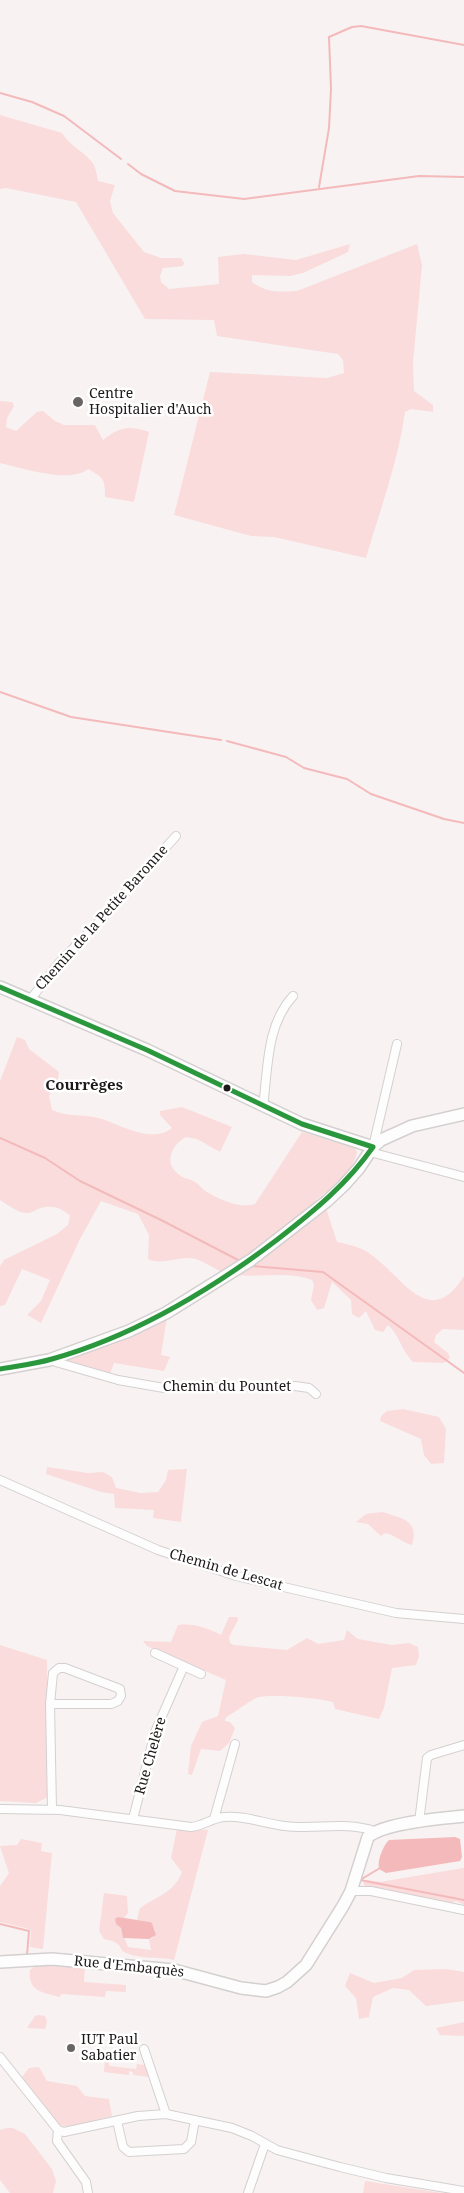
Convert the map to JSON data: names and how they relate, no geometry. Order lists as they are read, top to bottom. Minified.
{"streets":{"street":["Chemin de la Petite Baronne","Chemin du Pountet","Chemin de Lescat","Rue Chelère","Rue d'Embaquès"]},"districts":["Courrèges"],"places":["Centre Hospitalier d'Auch","IUT Paul Sabatier"]}
